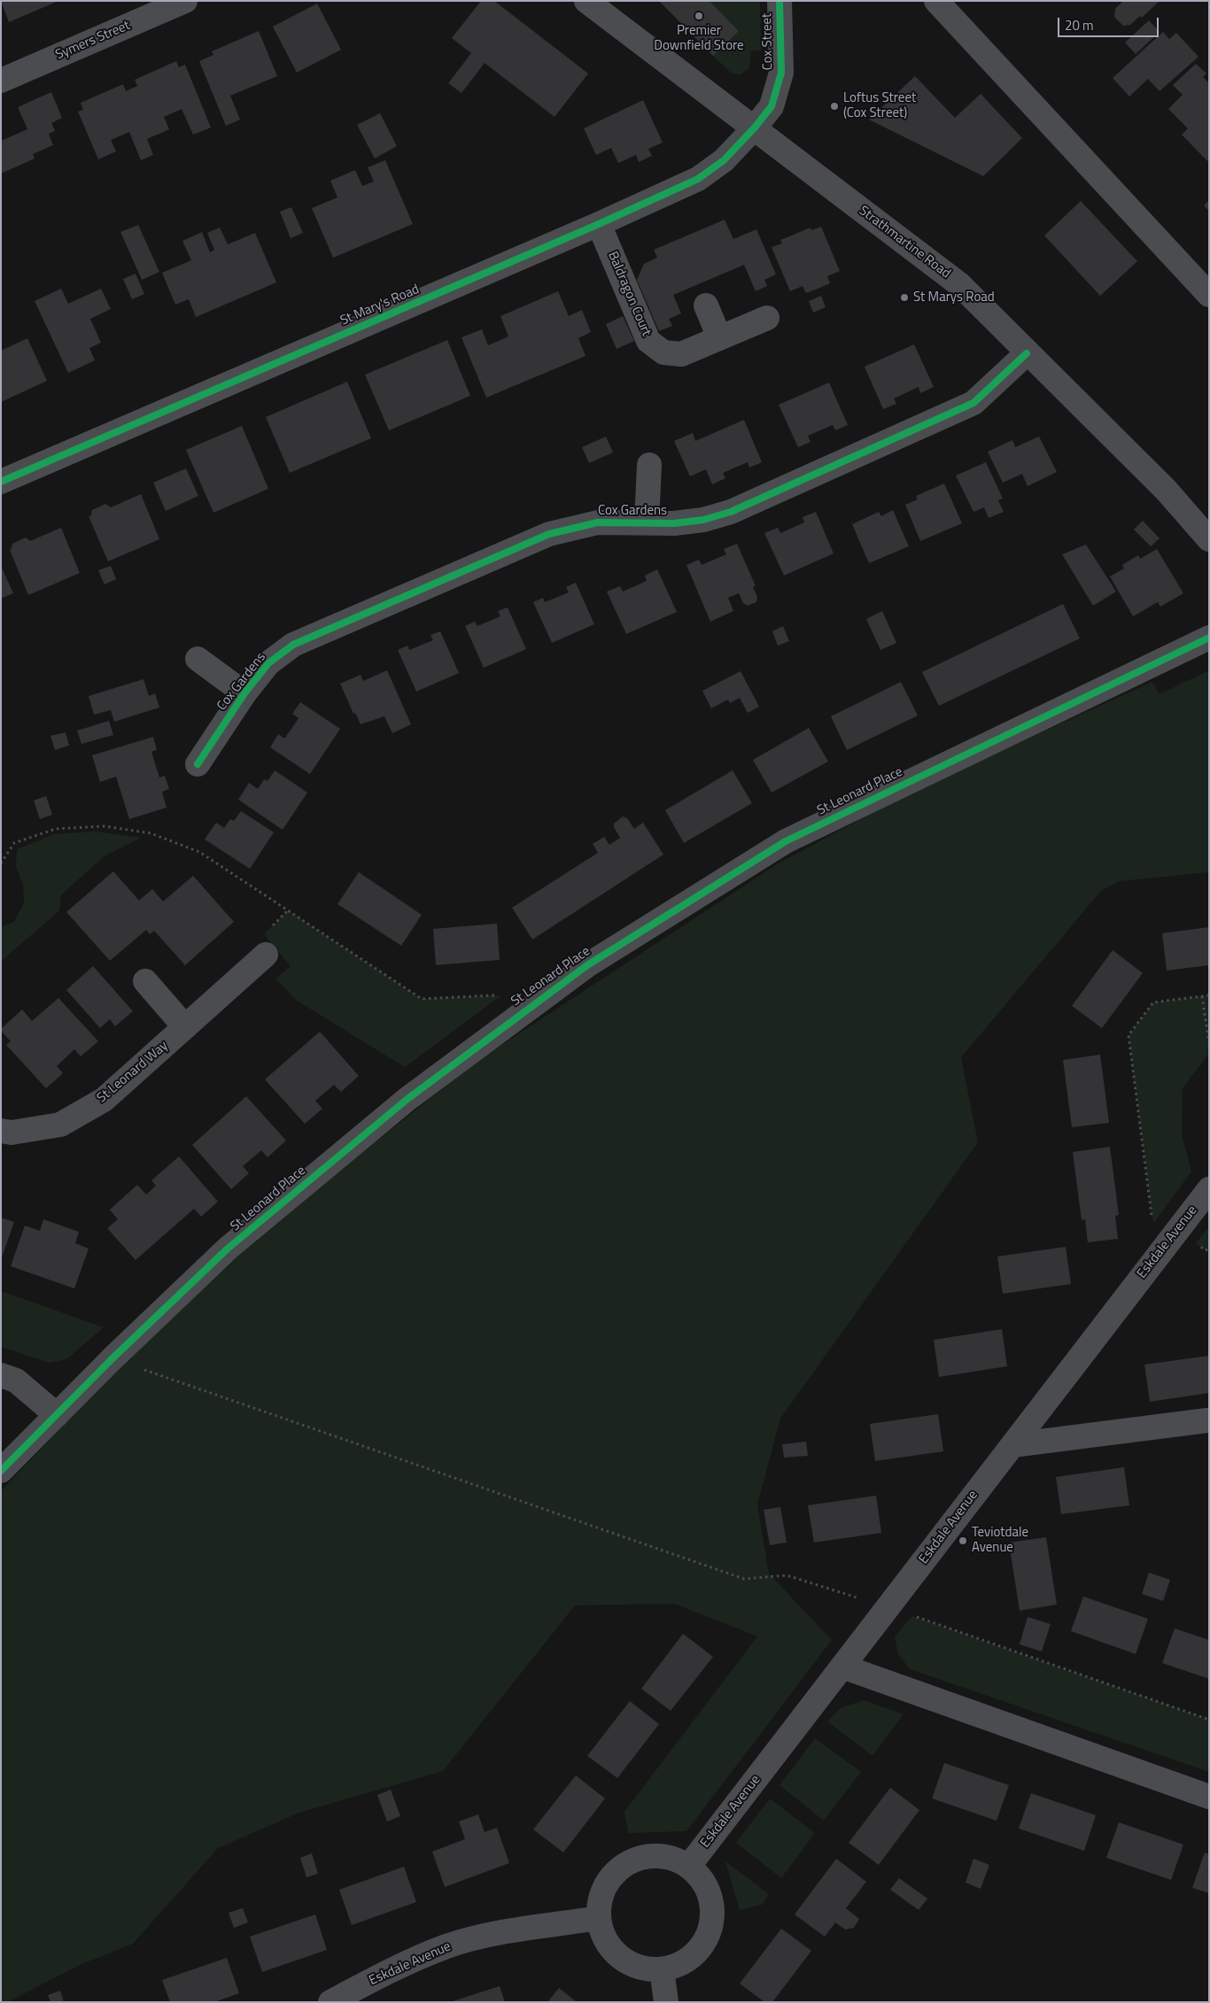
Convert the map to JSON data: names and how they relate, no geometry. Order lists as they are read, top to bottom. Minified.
{"streets":{"street":["Symers Street","Cox Street","Strathmartine Road","Baldragon Court","St Mary's Road","Cox Gardens","St Leonard Place","St Leonard Way","Eskdale Avenue"]},"crossings":[["Cox Street","Strathmartine Road"],["Cox Street","St Mary's Road"],["Strathmartine Road","St Mary's Road"],["Strathmartine Road","Cox Gardens"],["Baldragon Court","St Mary's Road"]],"places":["Premier Downfield Store","Loftus Street (Cox Street)","St Marys Road","Teviotdale Avenue"],"scale_bar":"20 m"}
